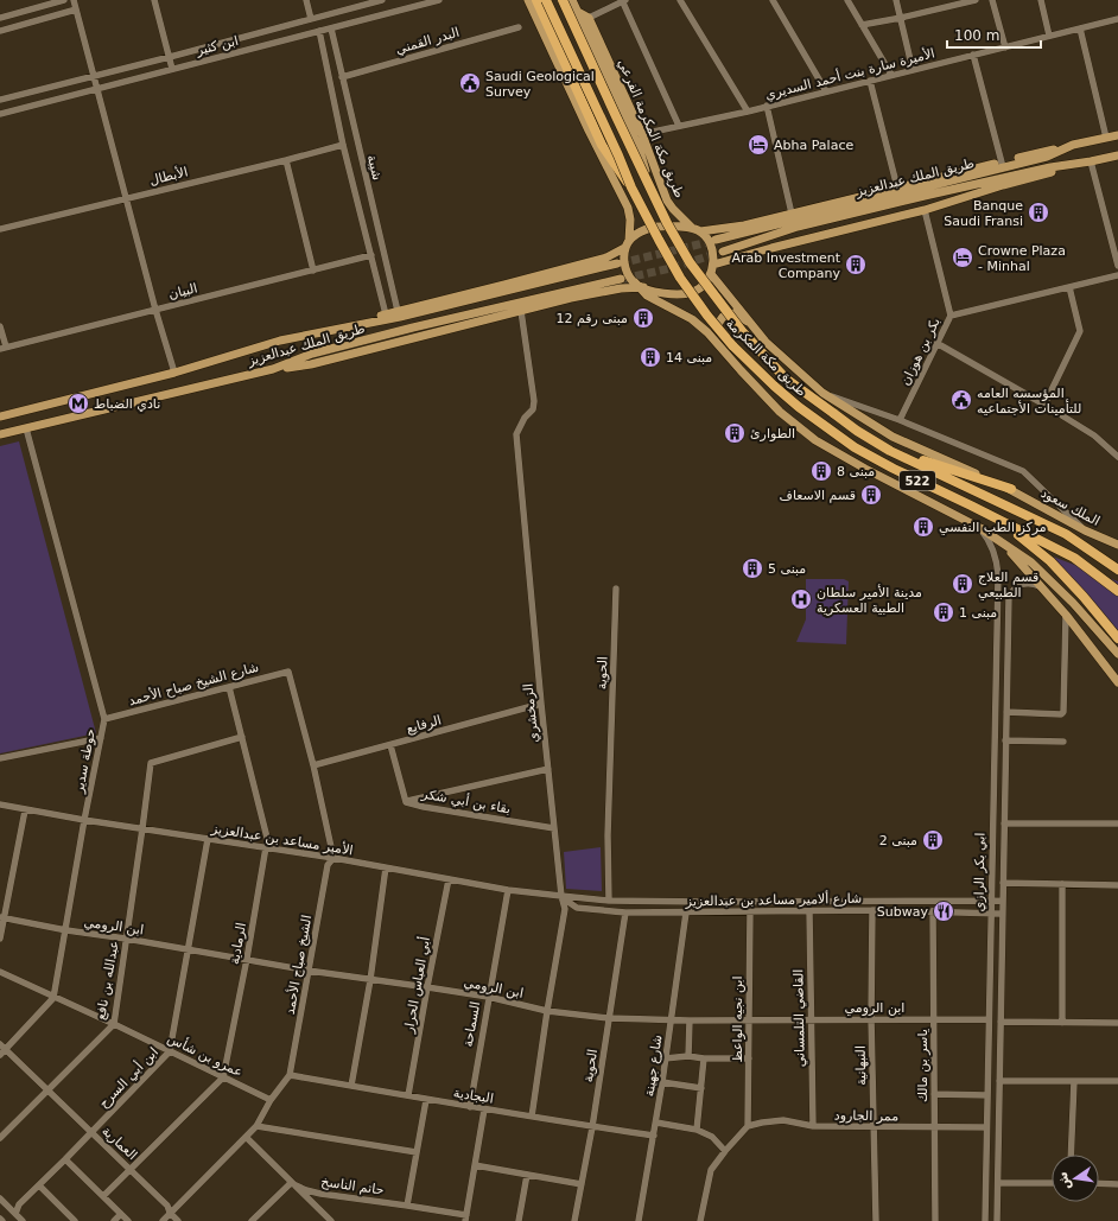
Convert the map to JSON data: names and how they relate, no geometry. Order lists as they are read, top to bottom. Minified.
{"streets":{"highway":["طريق مكة المكرمة","522"],"main road":["طريق مكة المكرمة الفرعي","طريق الملك عبدالعزيز","الملك سعود"],"street":["البدر القمني","ابن كثير","الأميرة سارة بنت أحمد السديري","شيبة","الأبطال","البيان","بكر بن هوزان","الحوية","شارع الشيخ صباح الأحمد","الزمخشري","الرفايع","حوطة سدير","بقاء بن أبي شكر","الأمير مساعد بن عبدالعزيز","ابي بكر الرازي","شارع ألامير مساعد بن عبدالعزيز","ابن الرومي","الرمادية","الشيخ صباح الأحمد","عبدالله بن نافع","أبي العباس الحرار","القاضي التلمساني","ابن نجيه الواعظ","السماحة","عمرو بن شأس","شارع جهينة","النبهانية","ياسر بن مالك","ابن أبي السرح","البجادية","ممر الجارود","العمارية","حاتم الناسخ"]},"crossings":[["البدر القمني","شيبة"],["ابن كثير","شيبة"],["الأميرة سارة بنت أحمد السديري","طريق مكة المكرمة الفرعي"],["شيبة","الأبطال"],["شيبة","البيان"],["طريق الملك عبدالعزيز","حوطة سدير"],["الحوية","الأمير مساعد بن عبدالعزيز"],["الحوية","شارع ألامير مساعد بن عبدالعزيز"],["الحوية","ابن الرومي"],["الحوية","البجادية"],["شارع الشيخ صباح الأحمد","الرفايع"],["شارع الشيخ صباح الأحمد","حوطة سدير"],["شارع الشيخ صباح الأحمد","الرمادية"],["الزمخشري","الرفايع"],["الزمخشري","بقاء بن أبي شكر"],["الزمخشري","الأمير مساعد بن عبدالعزيز"],["الزمخشري","شارع ألامير مساعد بن عبدالعزيز"],["الزمخشري","ابن الرومي"],["الزمخشري","البجادية"],["الرفايع","بقاء بن أبي شكر"],["حوطة سدير","الأمير مساعد بن عبدالعزيز"],["حوطة سدير","ابن الرومي"],["حوطة سدير","عمرو بن شأس"],["الأمير مساعد بن عبدالعزيز","ابي بكر الرازي"],["الأمير مساعد بن عبدالعزيز","شارع ألامير مساعد بن عبدالعزيز"],["الأمير مساعد بن عبدالعزيز","الرمادية"],["الأمير مساعد بن عبدالعزيز","الشيخ صباح الأحمد"],["الأمير مساعد بن عبدالعزيز","عبدالله بن نافع"],["الأمير مساعد بن عبدالعزيز","أبي العباس الحرار"],["الأمير مساعد بن عبدالعزيز","السماحة"],["الأمير مساعد بن عبدالعزيز","ابن أبي السرح"],["ابي بكر الرازي","شارع ألامير مساعد بن عبدالعزيز"],["ابي بكر الرازي","ابن الرومي"],["ابي بكر الرازي","ممر الجارود"],["شارع ألامير مساعد بن عبدالعزيز","القاضي التلمساني"],["شارع ألامير مساعد بن عبدالعزيز","ابن نجيه الواعظ"],["شارع ألامير مساعد بن عبدالعزيز","شارع جهينة"],["شارع ألامير مساعد بن عبدالعزيز","النبهانية"],["شارع ألامير مساعد بن عبدالعزيز","ياسر بن مالك"],["ابن الرومي","الرمادية"],["ابن الرومي","الشيخ صباح الأحمد"],["ابن الرومي","عبدالله بن نافع"],["ابن الرومي","أبي العباس الحرار"],["ابن الرومي","القاضي التلمساني"],["ابن الرومي","ابن نجيه الواعظ"],["ابن الرومي","السماحة"],["ابن الرومي","شارع جهينة"],["ابن الرومي","النبهانية"],["ابن الرومي","ياسر بن مالك"],["ابن الرومي","ابن أبي السرح"],["الرمادية","عبدالله بن نافع"],["الرمادية","عمرو بن شأس"],["الشيخ صباح الأحمد","عمرو بن شأس"],["الشيخ صباح الأحمد","البجادية"],["الشيخ صباح الأحمد","العمارية"],["عبدالله بن نافع","عمرو بن شأس"],["عبدالله بن نافع","العمارية"],["أبي العباس الحرار","البجادية"],["القاضي التلمساني","ممر الجارود"],["ابن نجيه الواعظ","ممر الجارود"],["السماحة","البجادية"],["عمرو بن شأس","ابن أبي السرح"],["شارع جهينة","البجادية"],["النبهانية","ممر الجارود"],["ياسر بن مالك","ممر الجارود"],["ابن أبي السرح","العمارية"]],"places":{"public building":["Saudi Geological Survey","المؤسسه العامه للتأمينات الأجتماعيه"],"hotel":["Abha Palace","Crowne Plaza - Minhal"],"building":["Banque Saudi Fransi","Arab Investment Company","مبنى رقم 12","مبنى 14","الطوارئ","مبنى 8","قسم الاسعاف","مركز الطب النفسي","مبنى 5","قسم العلاج الطبيعي","مبنى 1","مبنى 2"],"metro station":["نادي الضباط"],"hospital":["مدينة الأمير سلطان الطبية العسكرية"],"restaurant":["Subway"]},"scale_bar":"100 m","north":"left"}
